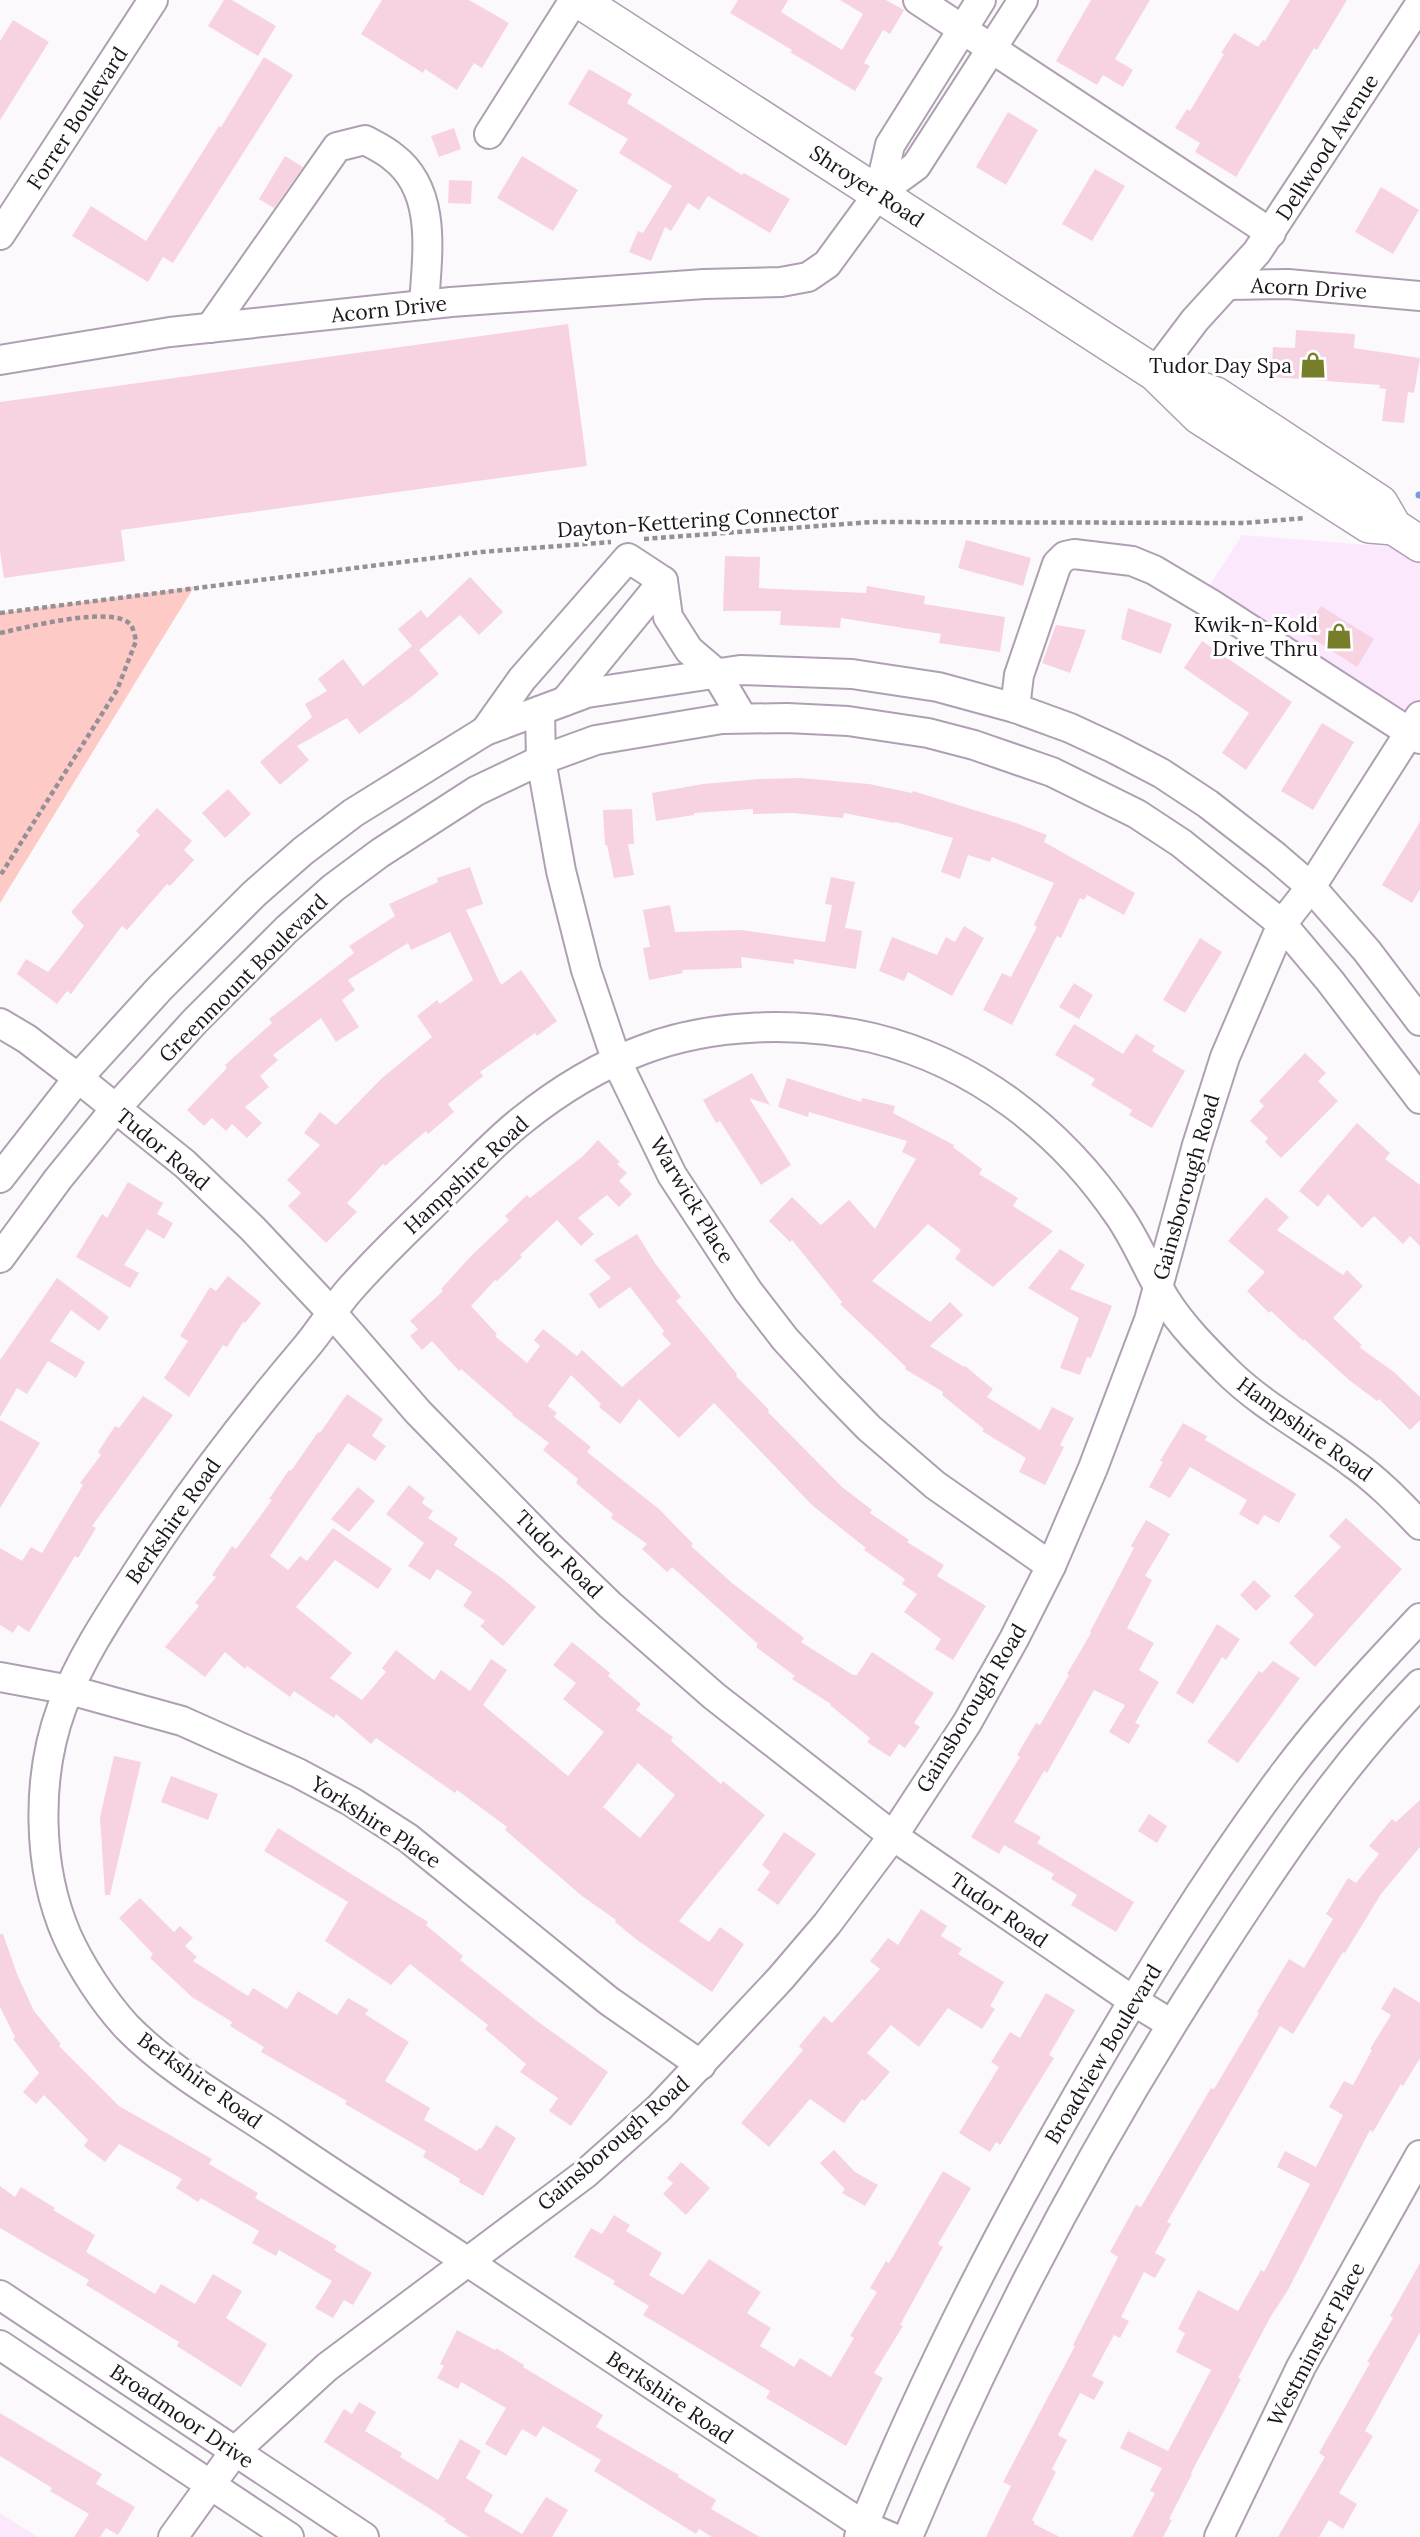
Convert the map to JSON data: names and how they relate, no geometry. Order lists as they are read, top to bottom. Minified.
{"streets":{"main road":["Shroyer Road"],"street":["Forrer Boulevard","Dellwood Avenue","Acorn Drive","Greenmount Boulevard","Tudor Road","Hampshire Road","Gainsborough Road","Warwick Place","Berkshire Road","Yorkshire Place","Broadview Boulevard","Westminster Place","Broadmoor Drive"],"path":["Dayton-Kettering Connector"]},"crossings":[["Dellwood Avenue","Acorn Drive"],["Shroyer Road","Acorn Drive"],["Greenmount Boulevard","Tudor Road"],["Greenmount Boulevard","Gainsborough Road"],["Greenmount Boulevard","Warwick Place"],["Tudor Road","Hampshire Road"],["Tudor Road","Gainsborough Road"],["Tudor Road","Berkshire Road"],["Tudor Road","Broadview Boulevard"],["Hampshire Road","Gainsborough Road"],["Hampshire Road","Warwick Place"],["Hampshire Road","Berkshire Road"],["Gainsborough Road","Warwick Place"],["Gainsborough Road","Berkshire Road"],["Gainsborough Road","Yorkshire Place"],["Gainsborough Road","Broadmoor Drive"],["Berkshire Road","Yorkshire Place"],["Berkshire Road","Broadview Boulevard"]],"places":{"shop":["Tudor Day Spa","Kwik-n-Kold Drive Thru"]}}
